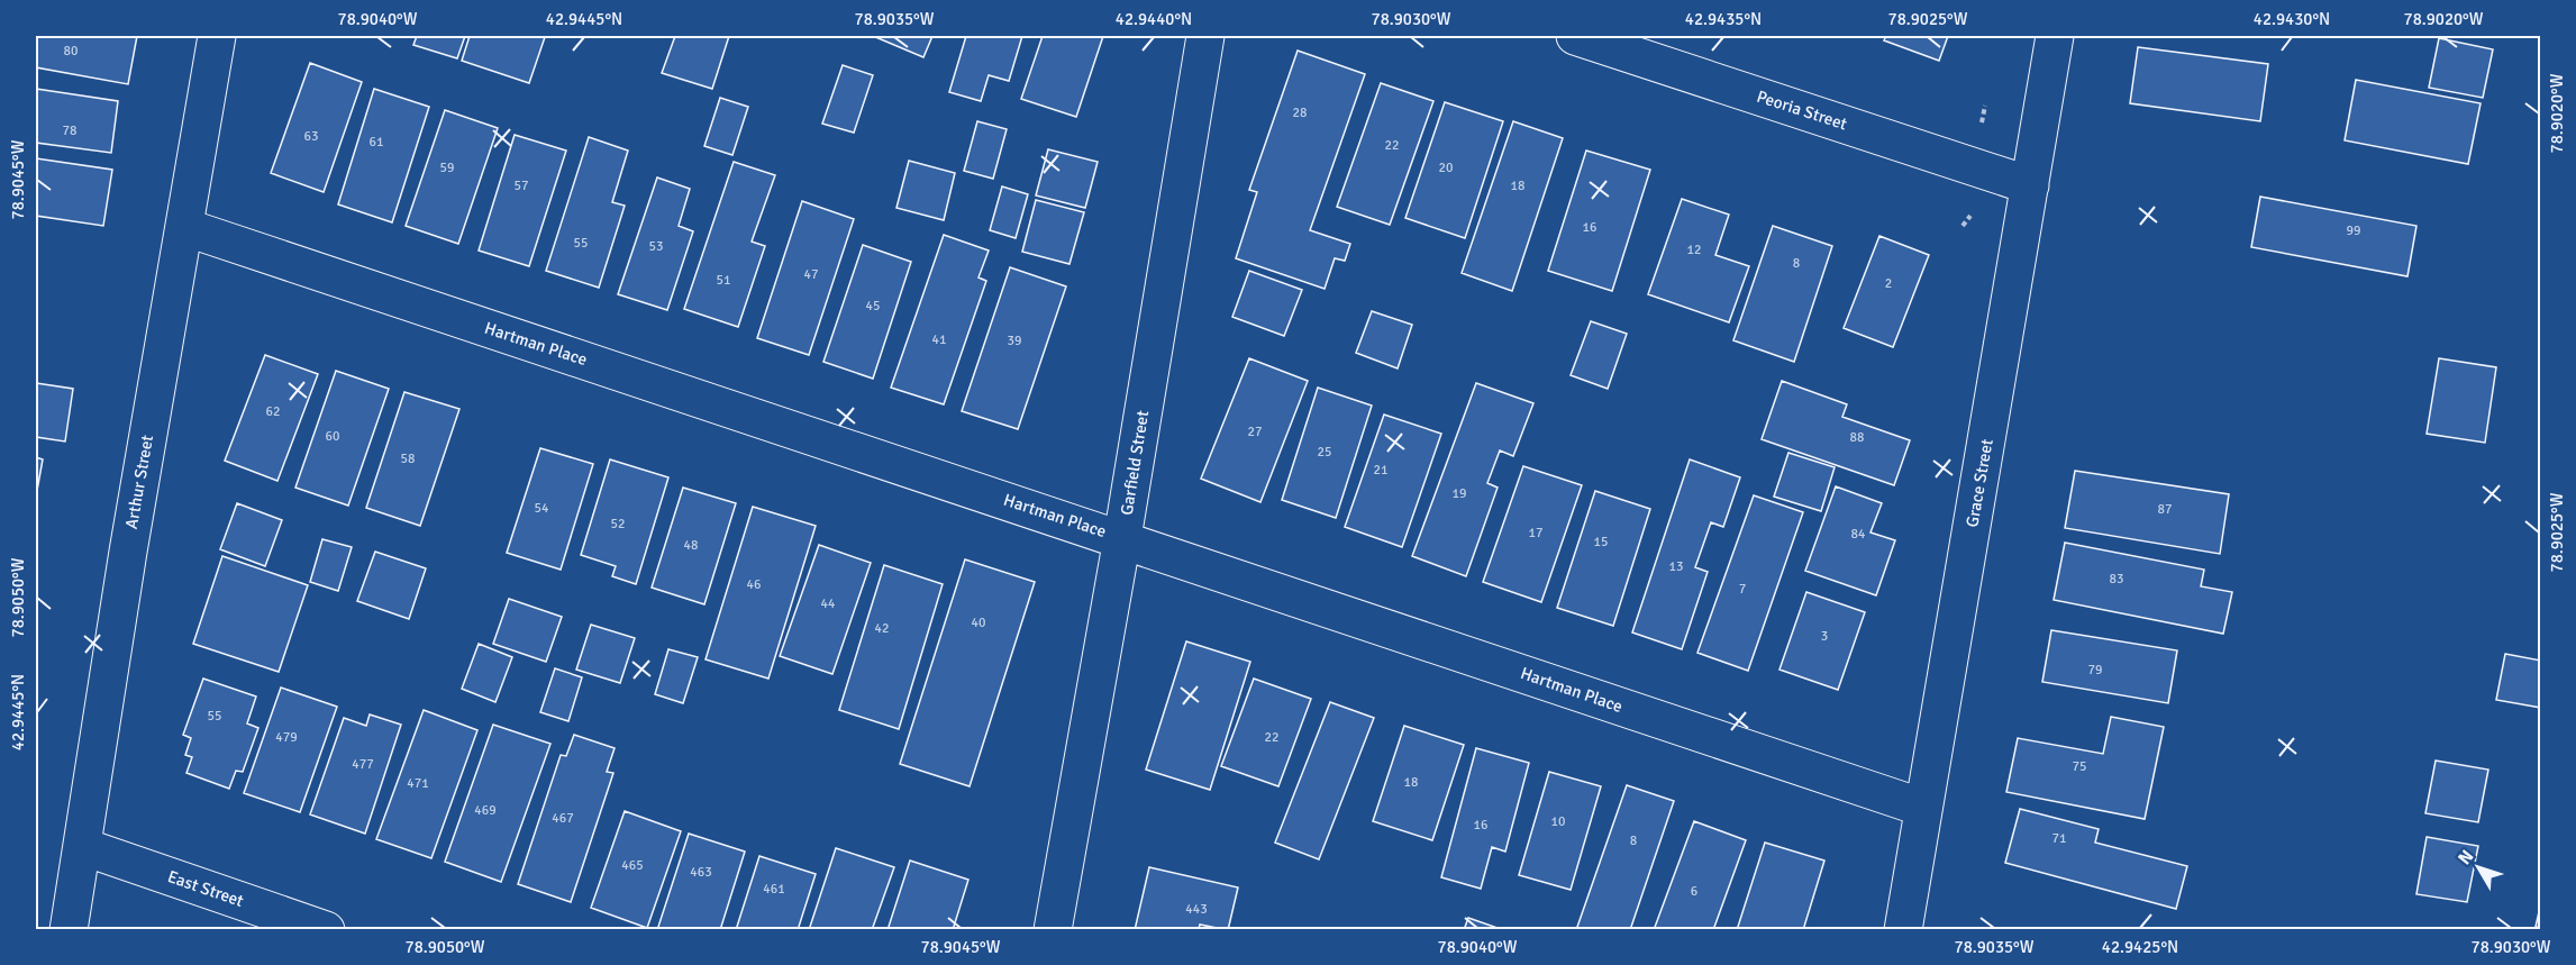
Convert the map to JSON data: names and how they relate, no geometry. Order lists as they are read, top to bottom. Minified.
{"streets":{"street":["Peoria Street","Hartman Place","Garfield Street","Arthur Street","Grace Street","East Street"]},"crossings":[["Peoria Street","Grace Street"],["Hartman Place","Garfield Street"],["Hartman Place","Arthur Street"],["Hartman Place","Grace Street"],["Arthur Street","East Street"]],"house_numbers":["80","28","78","63","61","22","59","20","57","18","16","99","55","53","12","8","47","51","2","45","41","39","62","27","60","88","25","58","21","19","54","87","52","17","84","15","48","13","83","46","7","44","40","42","3","79","55","479","22","477","75","18","471","469","467","10","16","71","8","465","463","461","6","443"],"north":"top left","coordinates":["78.9040°W","42.9445°N","78.9035°W","42.9440°N","78.9030°W","42.9435°N","78.9025°W","42.9430°N","78.9020°W","78.9045°W","78.9050°W","42.9425°N"]}
